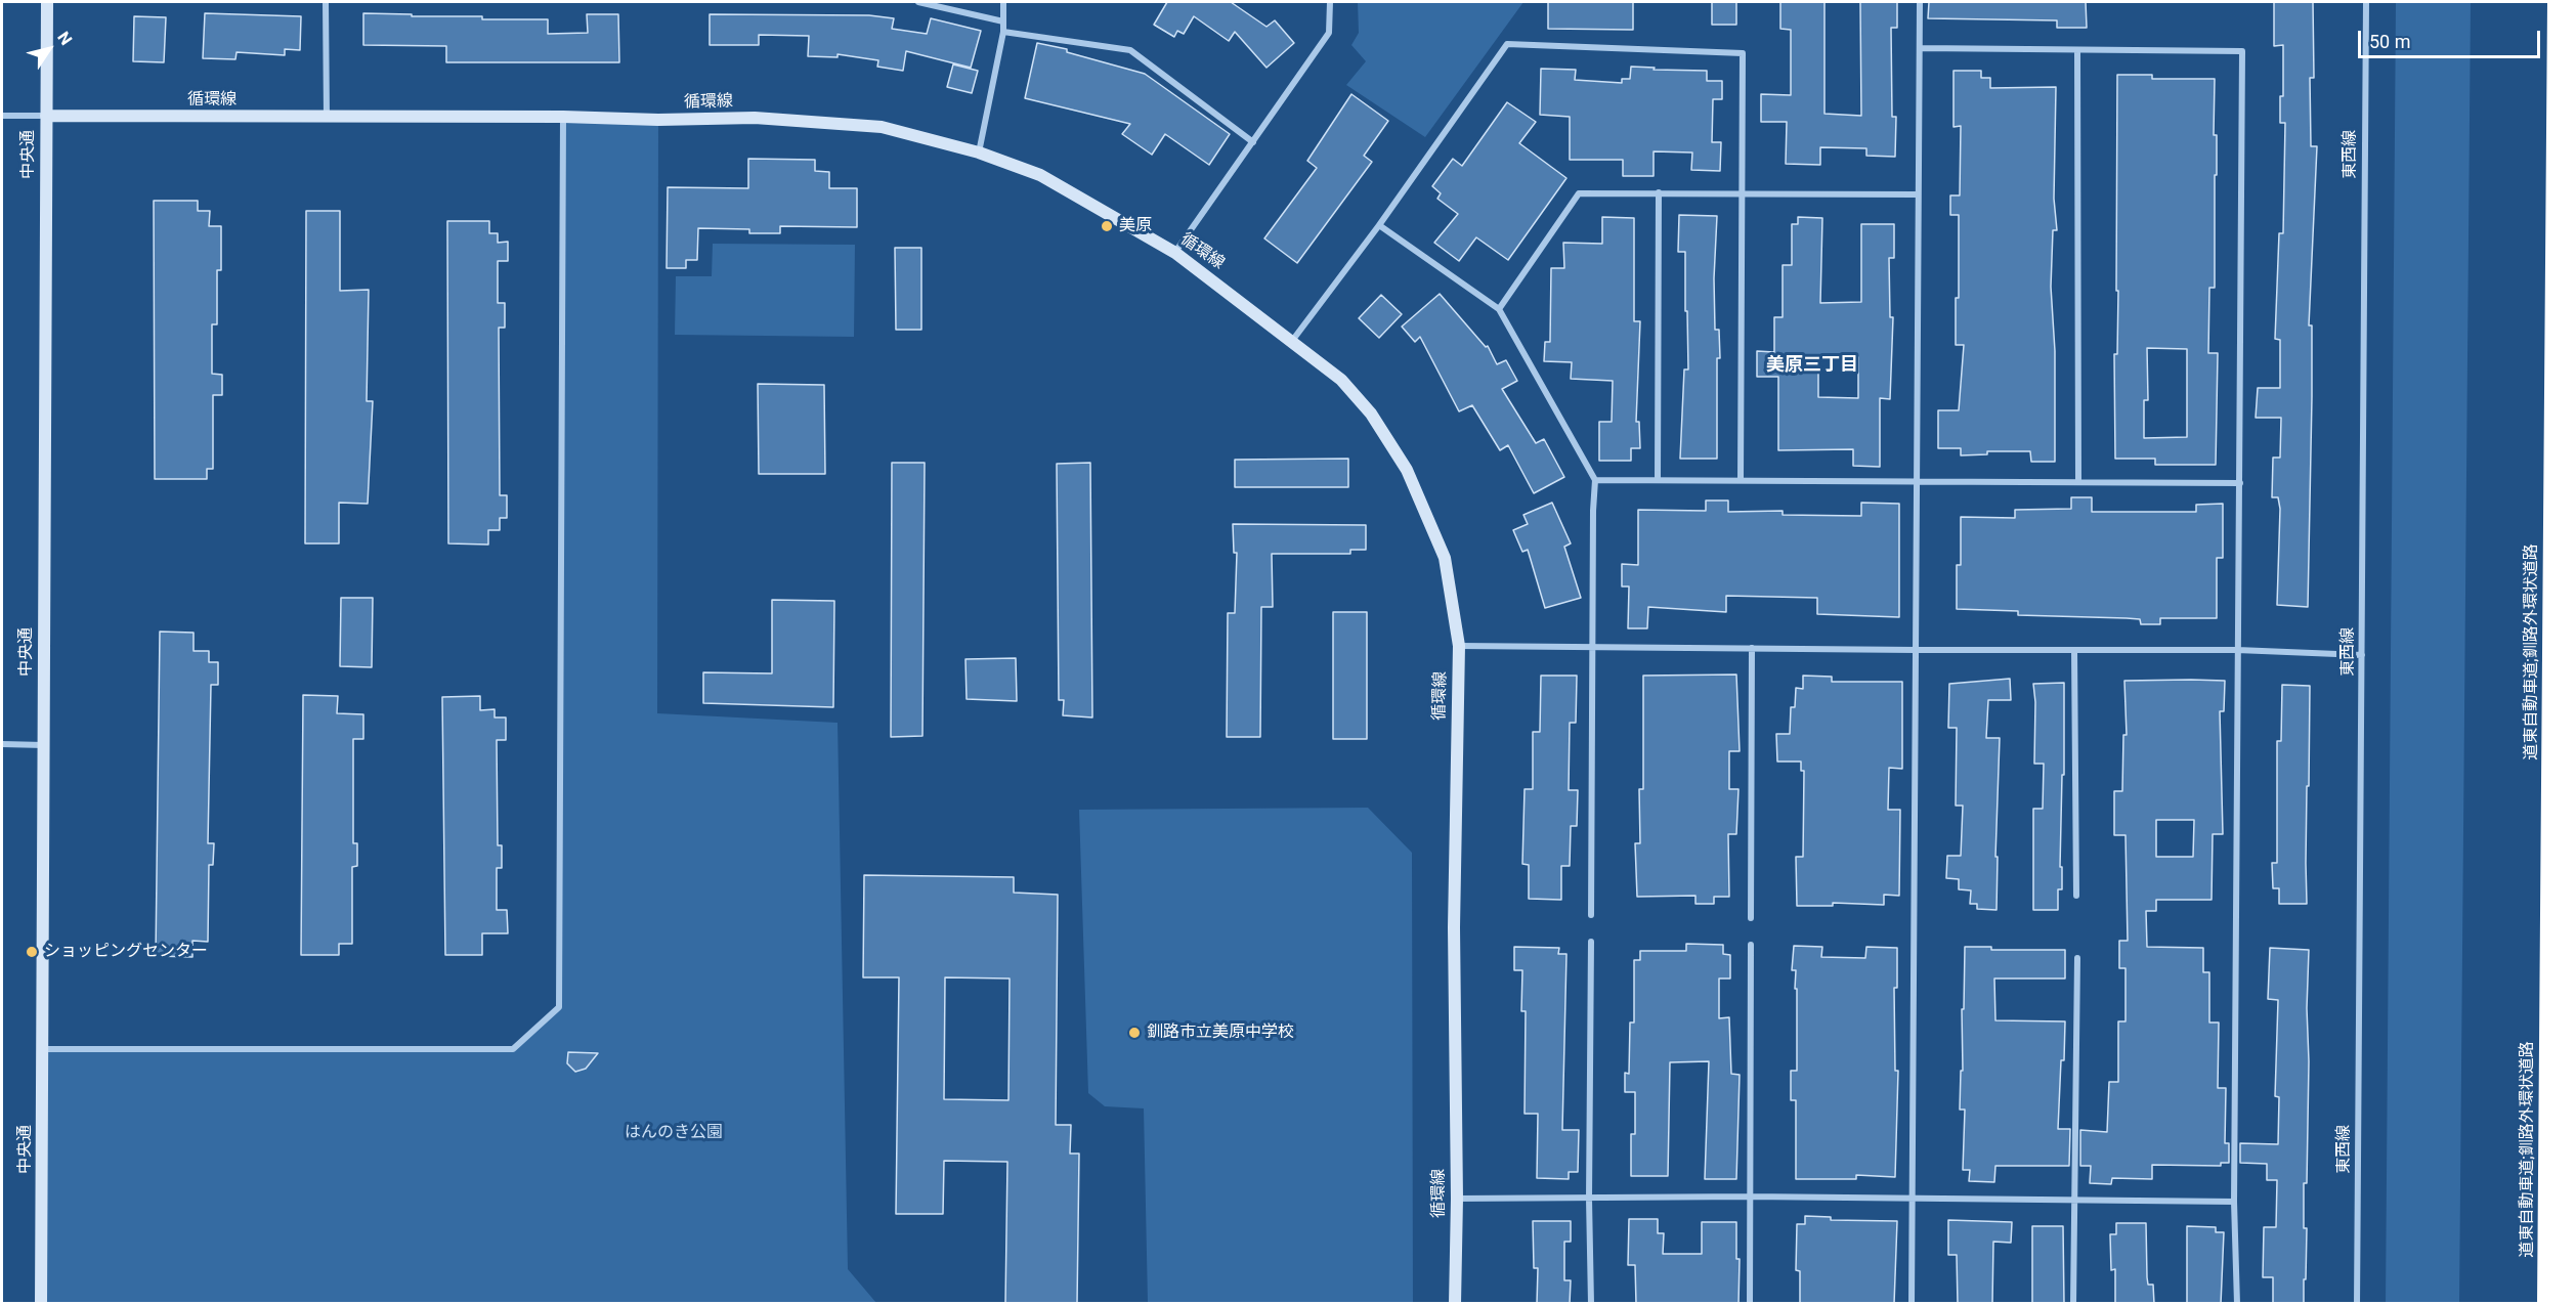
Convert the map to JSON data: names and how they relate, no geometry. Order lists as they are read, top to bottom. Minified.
{"streets":{"highway":["道東自動車道;釧路外環状道路"],"street":["循環線","中央通","東西線"]},"crossings":[["循環線","中央通"]],"districts":["美原三丁目"],"parks":["はんのき公園"],"places":["美原","ショッピングセンター","釧路市立美原中学校"],"scale_bar":"50 m","north":"top right"}
